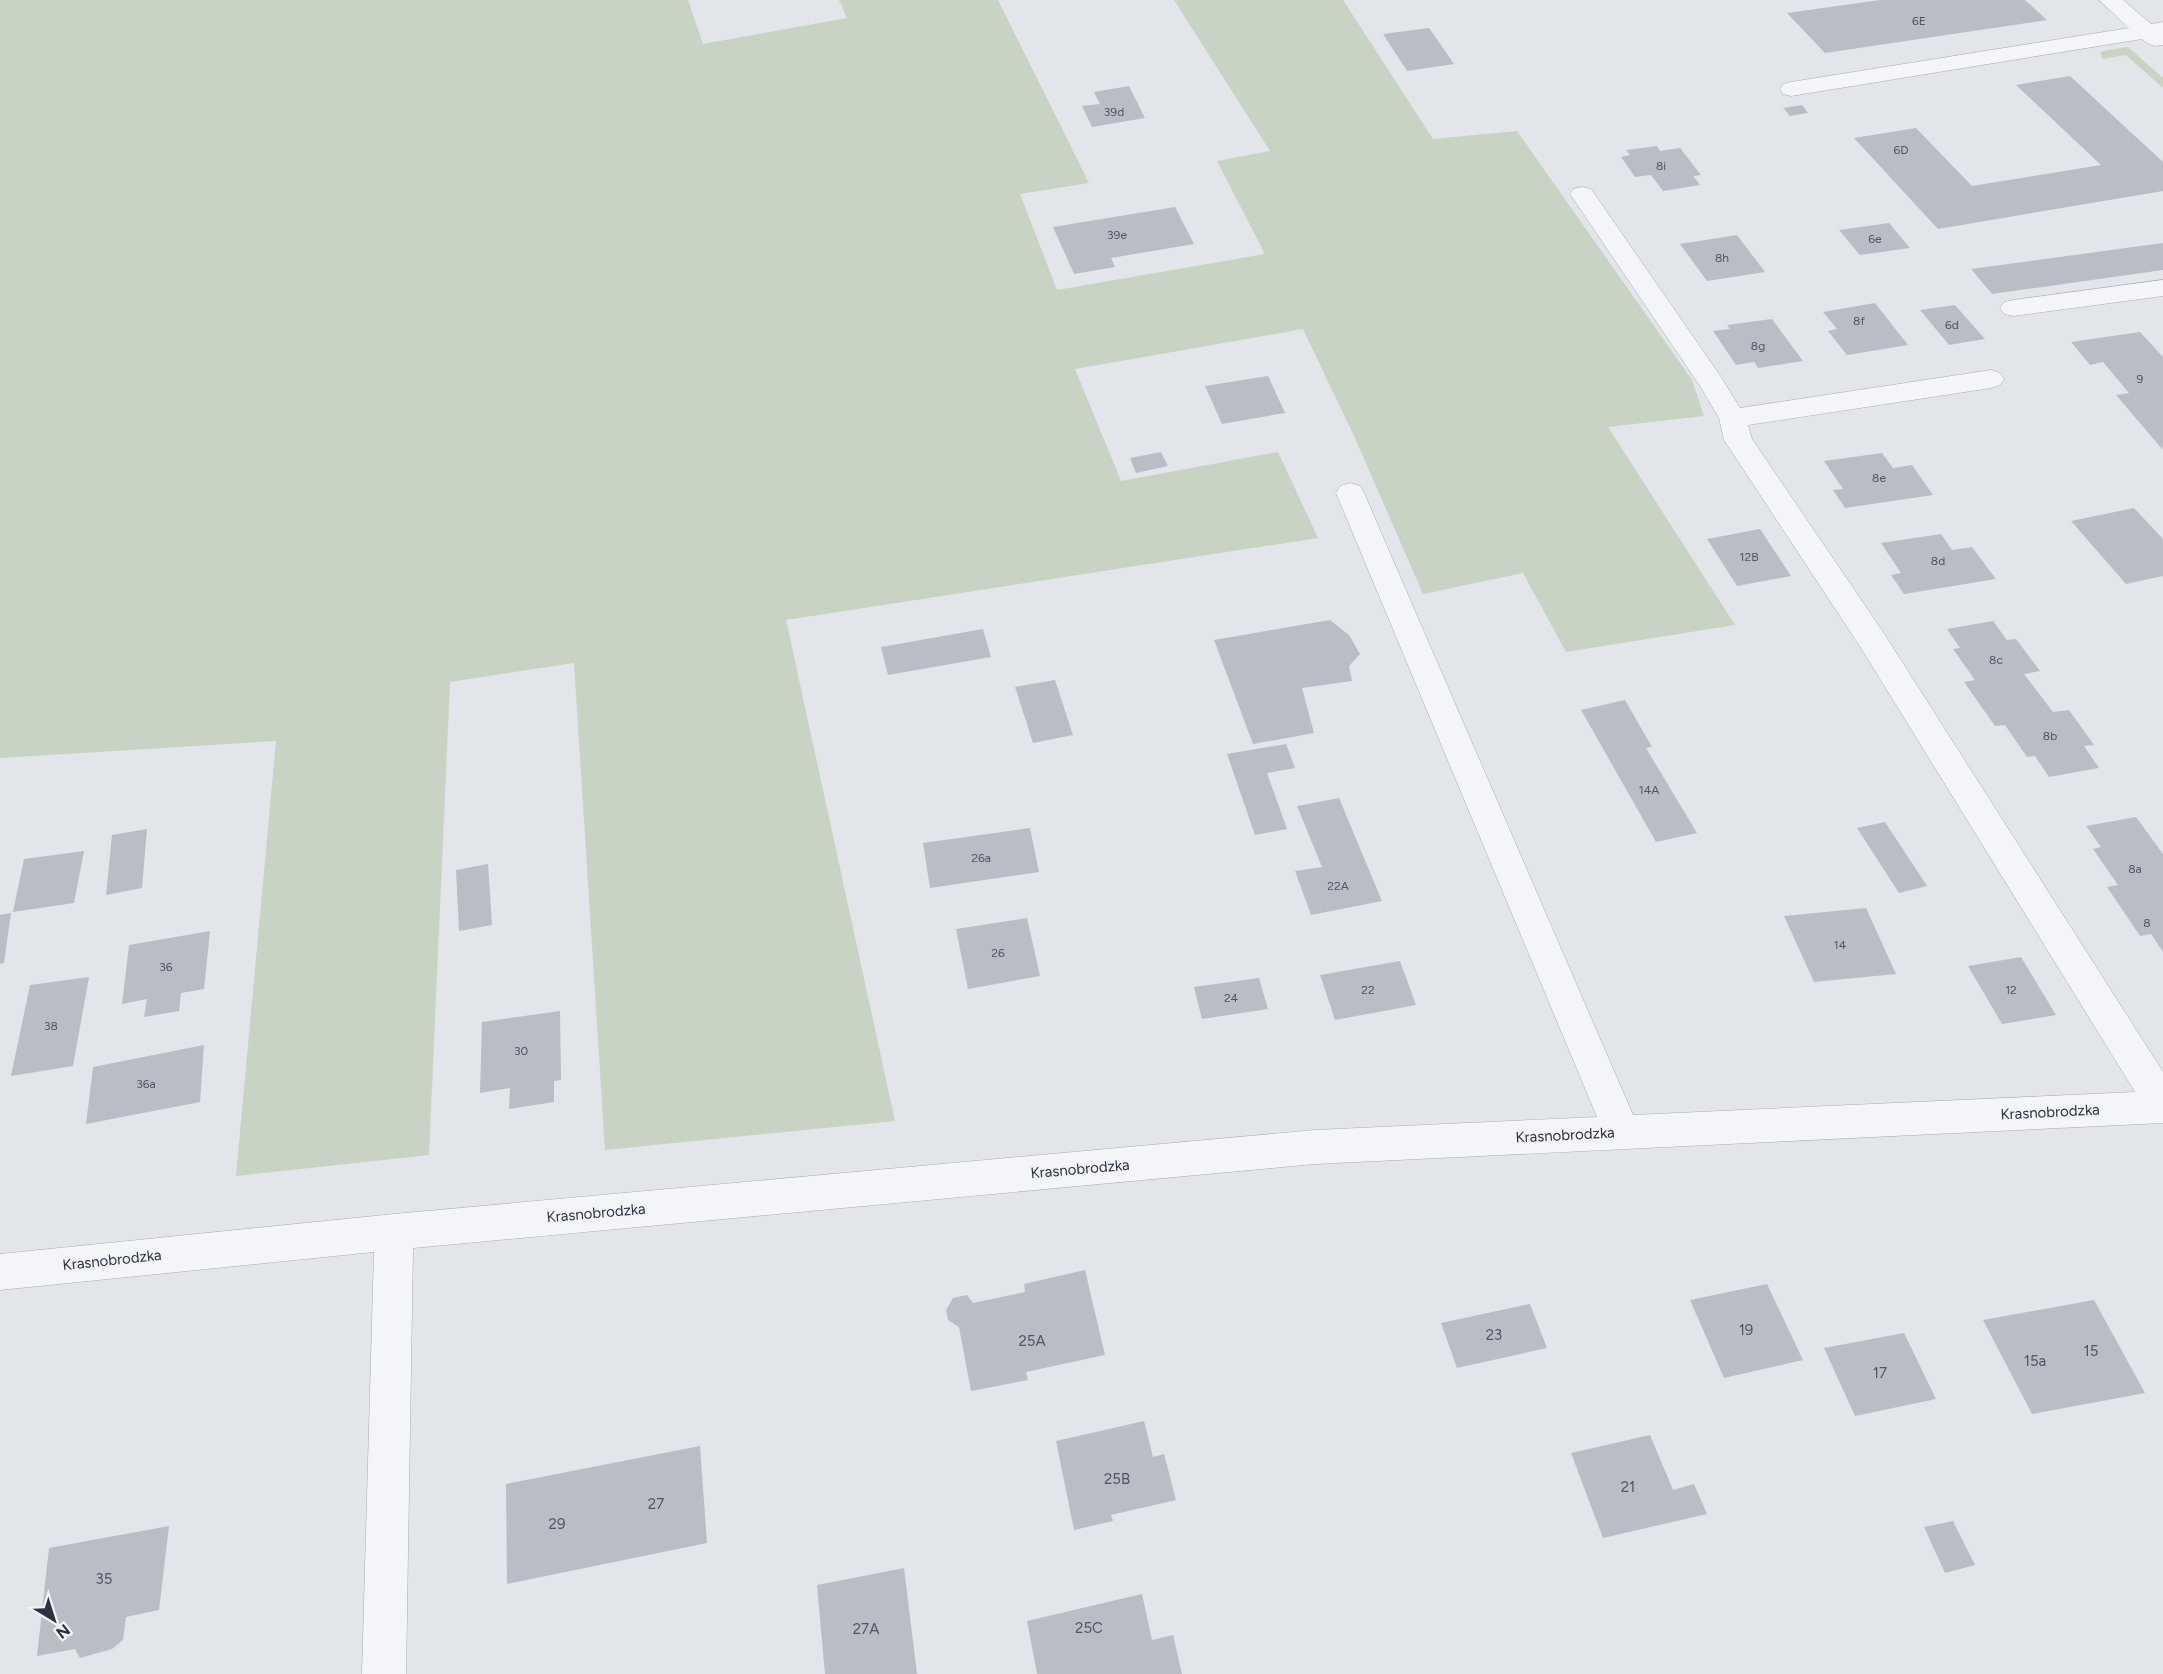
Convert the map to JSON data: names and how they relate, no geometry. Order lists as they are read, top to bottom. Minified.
{"streets":{"street":["Krasnobrodzka"]},"house_numbers":["6E","39d","6D","8i","39e","6e","8h","8f","6d","8g","9","8e","12B","8d","8c","8b","14A","26a","8a","22A","8","14","26","36","22","12","24","38","30","36a","19","23","25A","15","15a","17","25B","21","27","29","35","25C","27A"],"north":"bottom right"}
